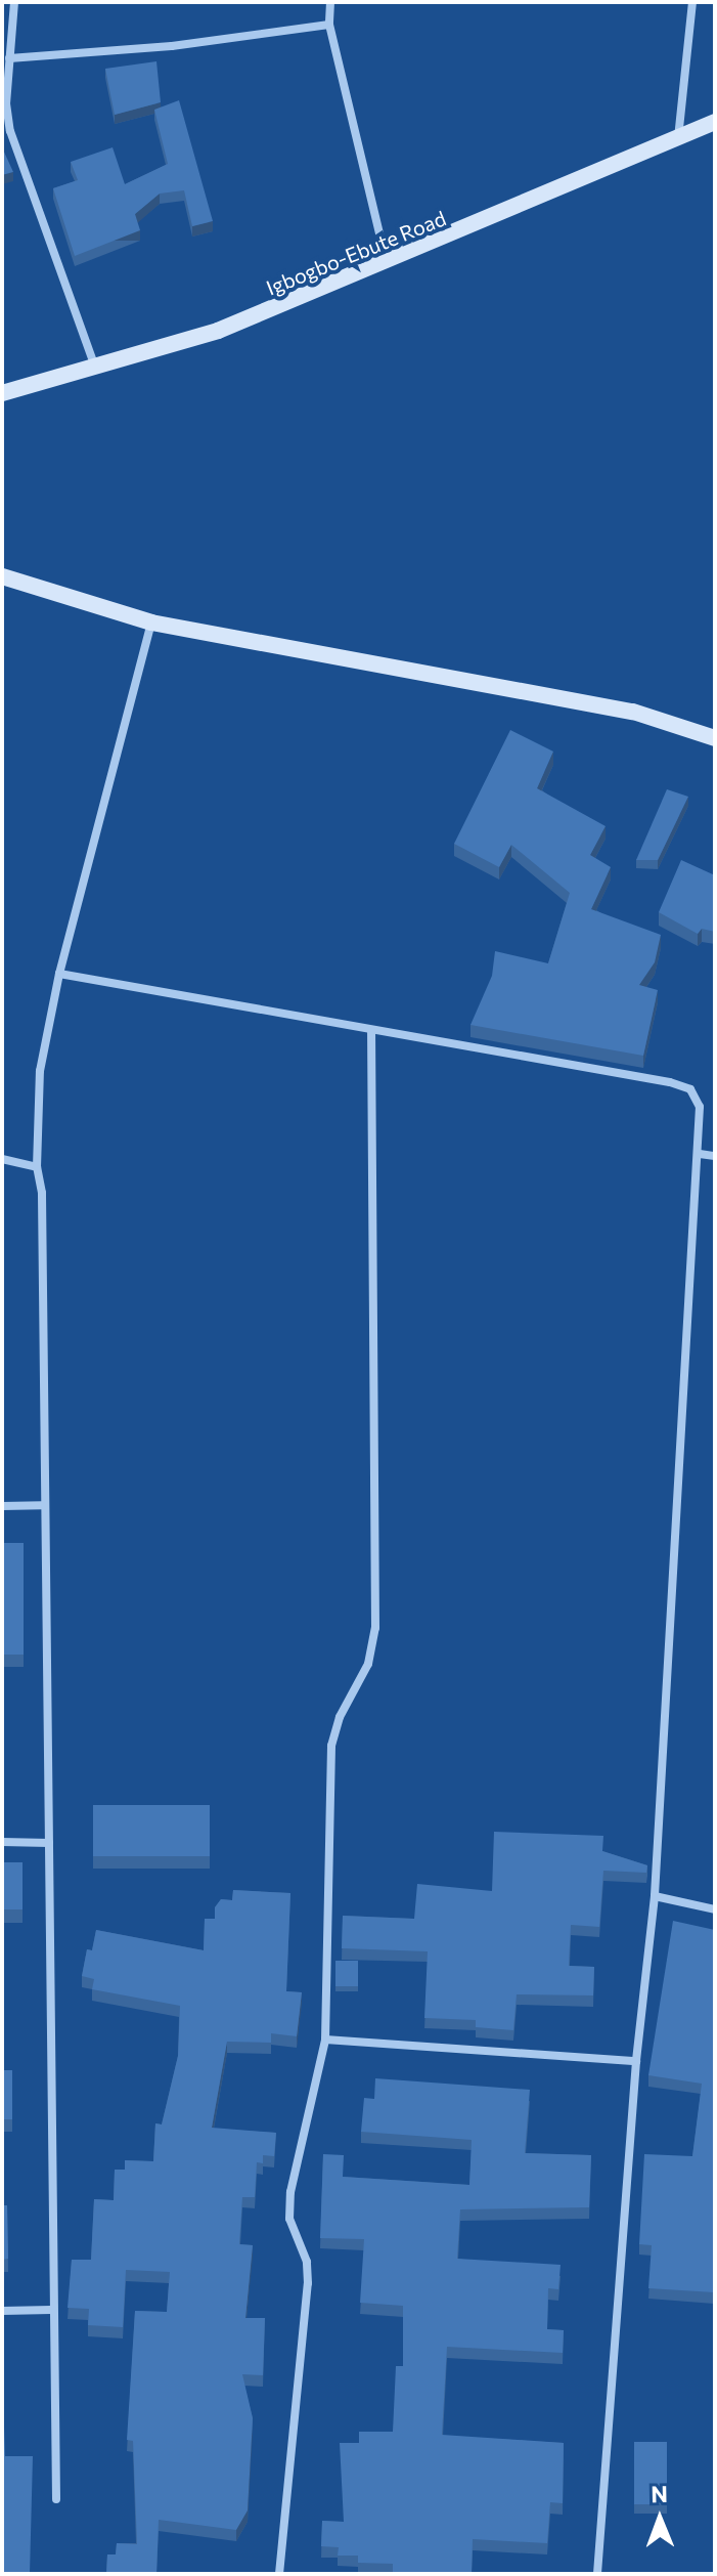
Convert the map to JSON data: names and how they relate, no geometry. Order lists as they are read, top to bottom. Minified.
{"streets":{"main road":["Igbogbo-Ebute Road"]},"north":"top"}
